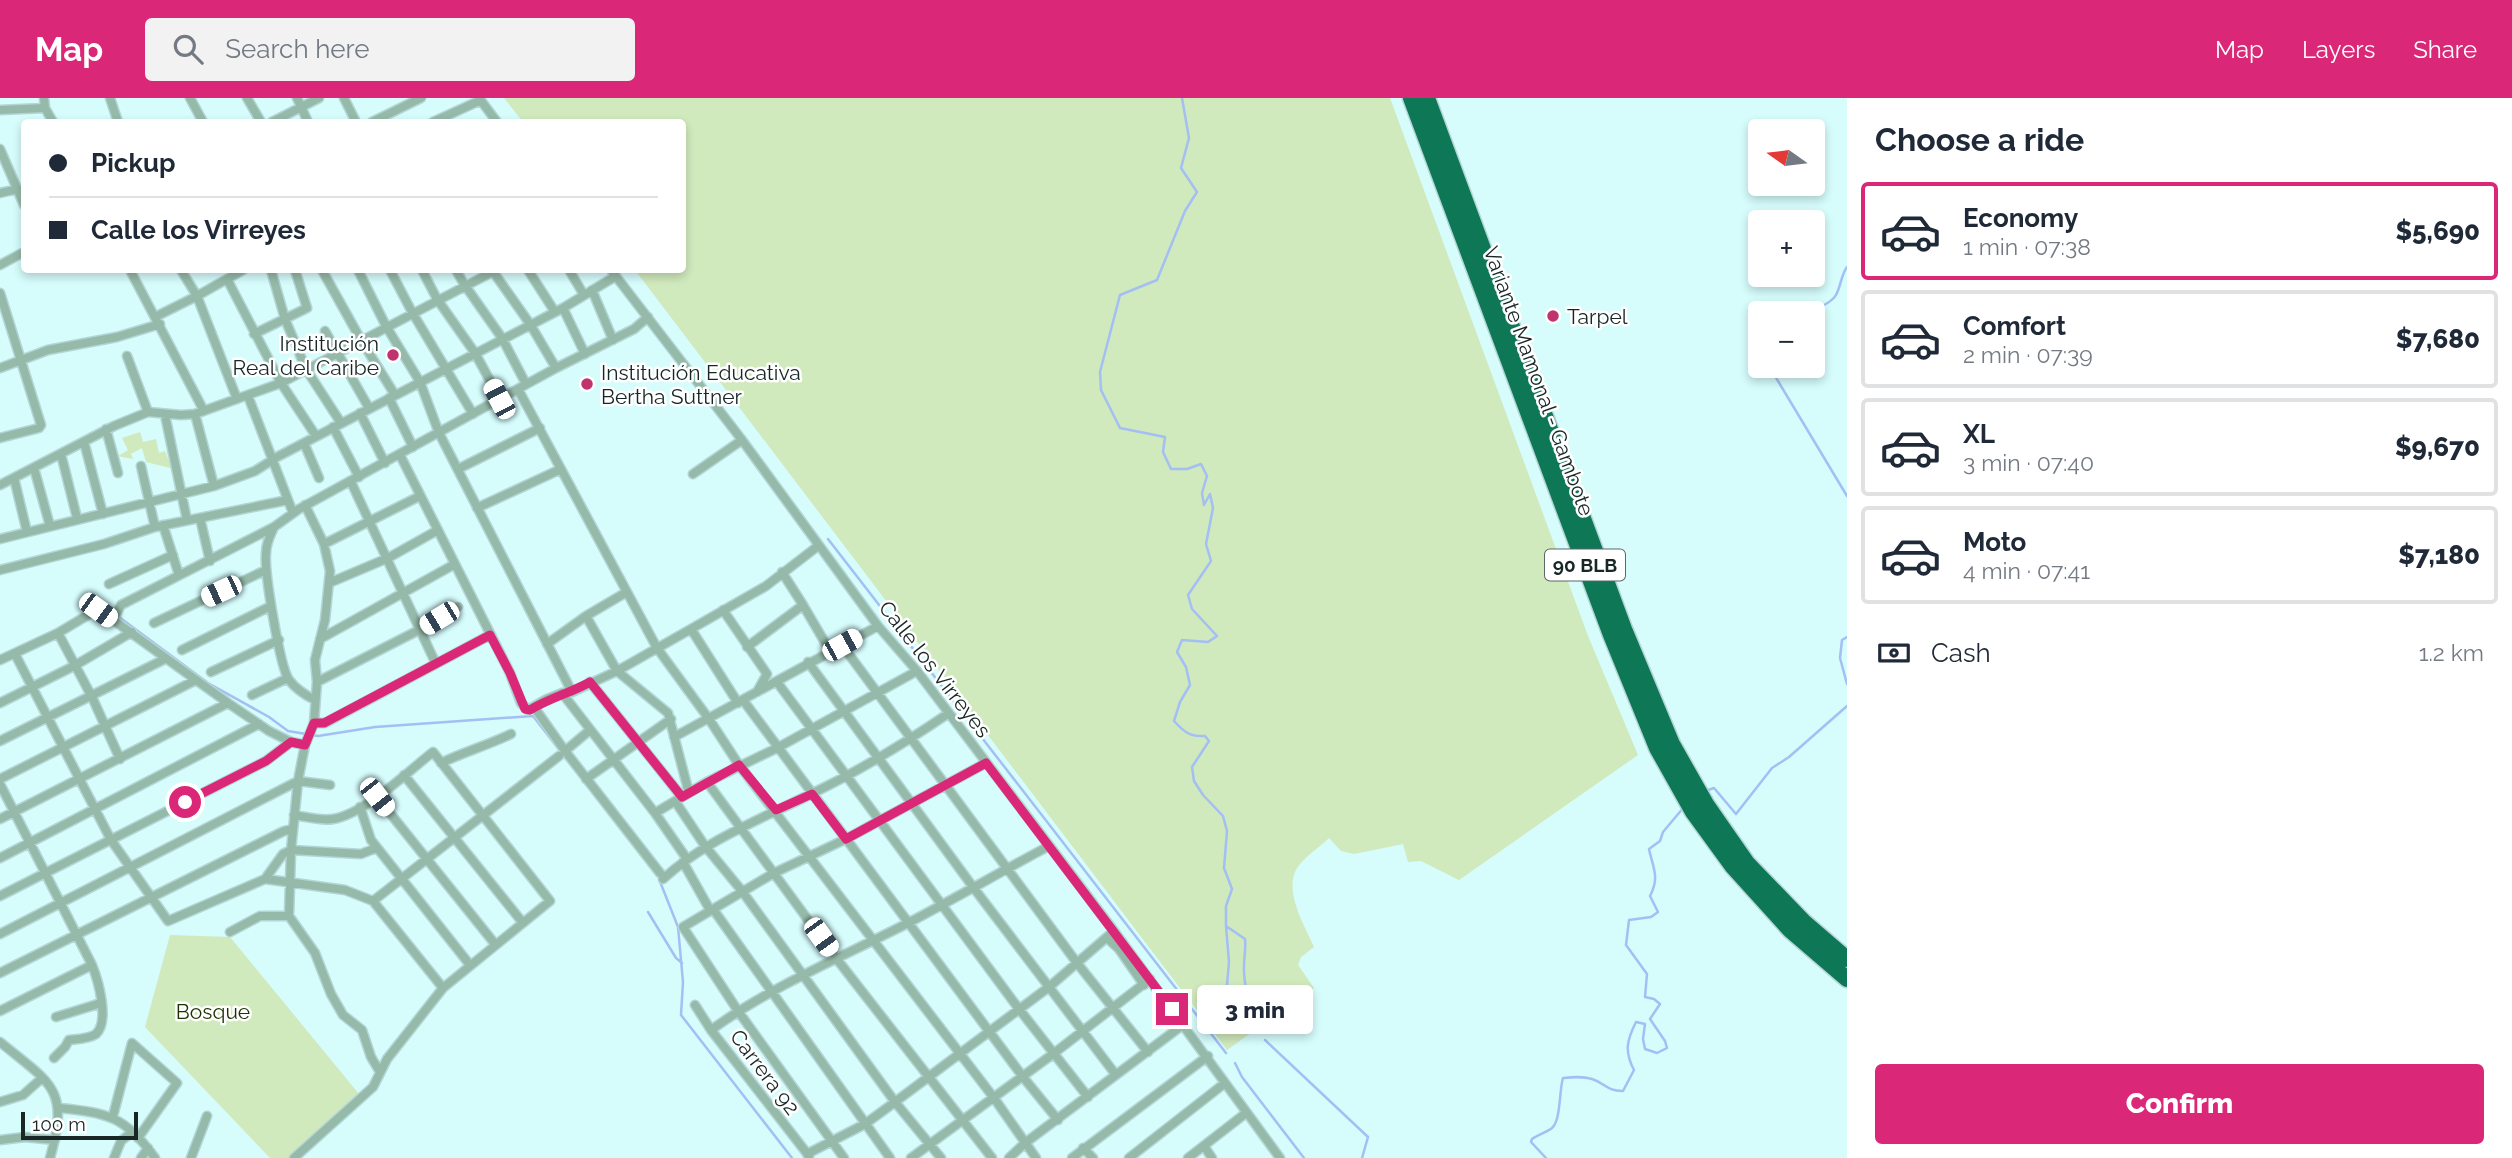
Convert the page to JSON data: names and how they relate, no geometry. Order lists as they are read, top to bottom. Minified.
{"streets":{"highway":["Variante Mamonal - Gambote","90 BLB"],"street":["Calle los Virreyes","Carrera 92"]},"parks":["Bosque"],"places":["Tarpel","Institución Real del Caribe","Institución Educativa Bertha Suttner"],"scale_bar":"100 m","north":"left","page":{"header":"Map","search":"Search here","nav":["Map","Layers","Share"],"heading":"Choose a ride","map_buttons":["+","−"],"banner":["Pickup","Calle los Virreyes"],"list":[{"name":"Economy","note":"1 min · 07:38","value":"$5,690"},{"name":"Comfort","note":"2 min · 07:39","value":"$7,680"},{"name":"XL","note":"3 min · 07:40","value":"$9,670"},{"name":"Moto","note":"4 min · 07:41","value":"$7,180"}],"pay":["Cash","1.2 km"],"bubble":"3 min","buttons":"Confirm","scale":"100 m"}}
